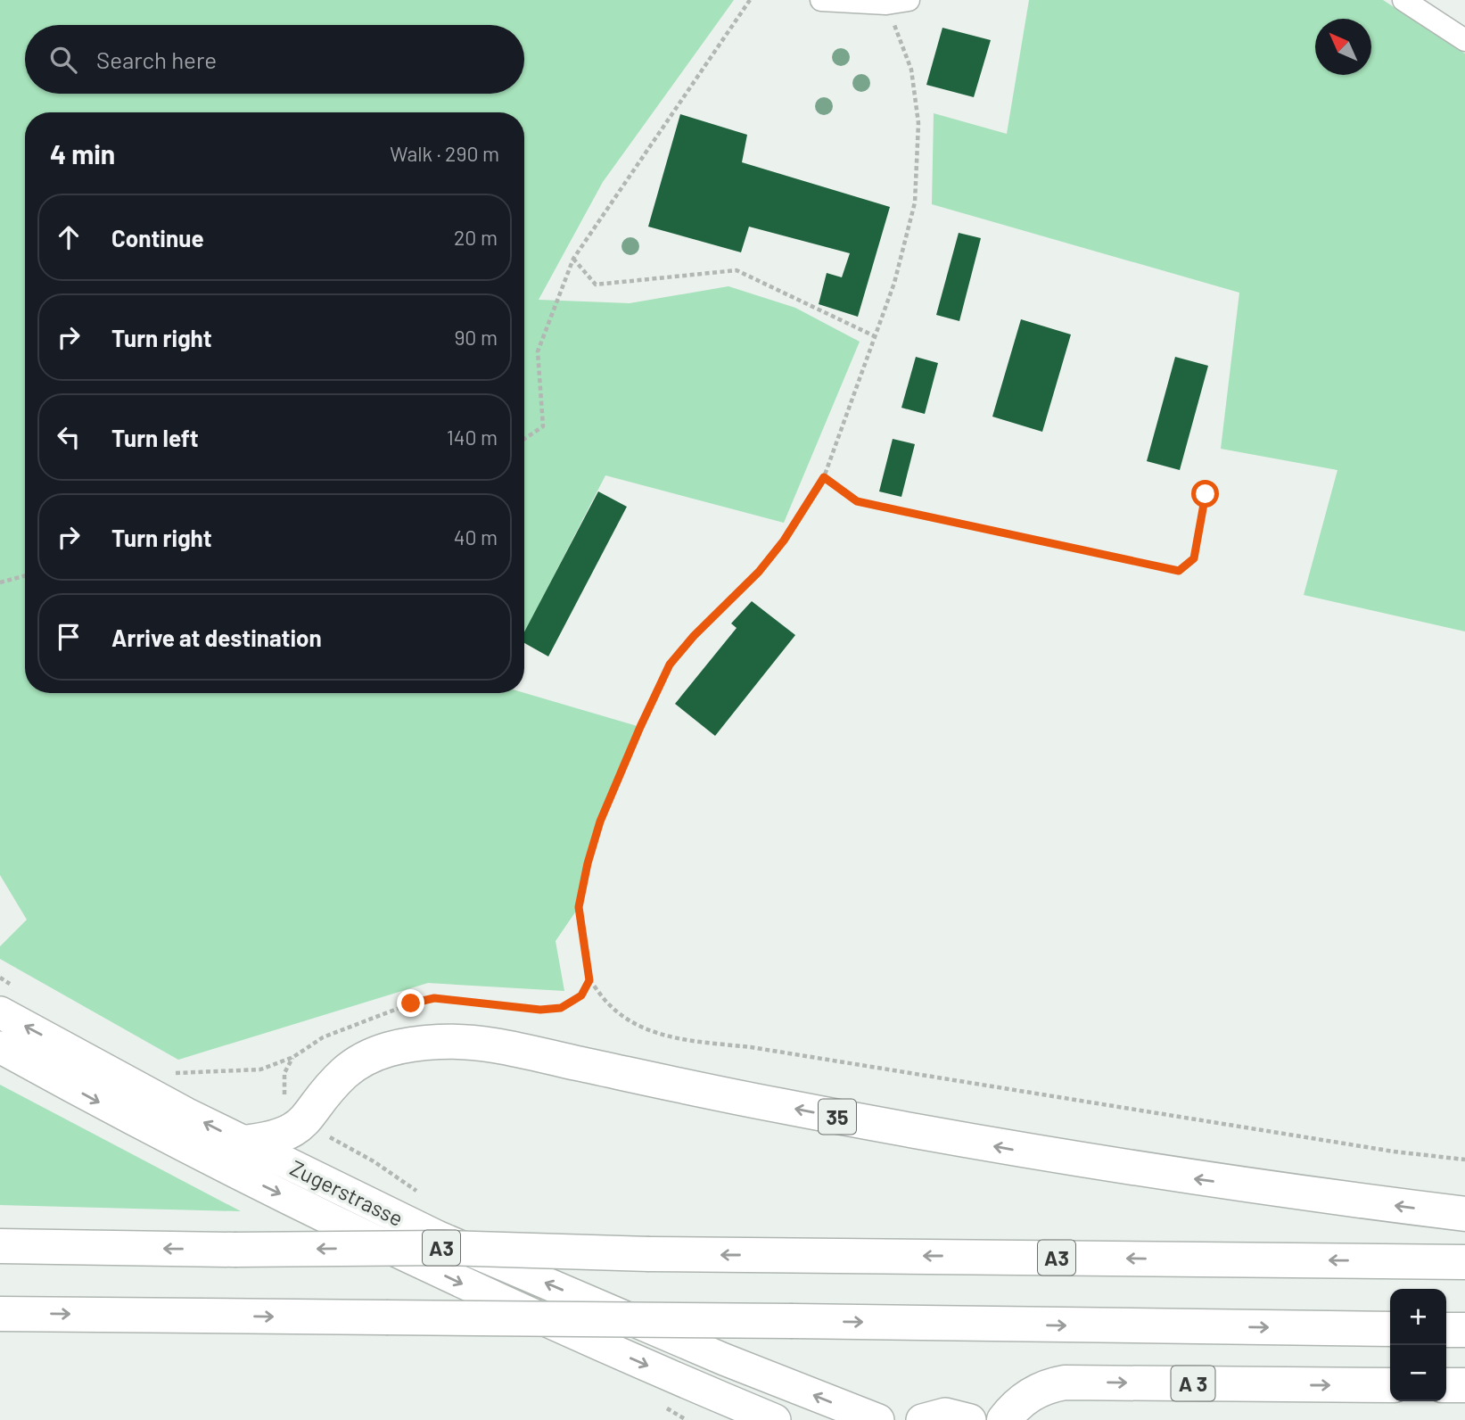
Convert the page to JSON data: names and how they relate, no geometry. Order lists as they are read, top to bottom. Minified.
{"streets":{"highway":["35","A3","A 3"],"main road":["Zugerstrasse"]},"crossings":[["35","Zugerstrasse"]],"north":"top left","page":{"search":"Search here","heading":["4 min","Walk · 290 m"],"list":[["Continue","20 m"],["Turn right","90 m"],["Turn left","140 m"],["Turn right","40 m"],"Arrive at destination"],"map_buttons":["+","−"]}}
